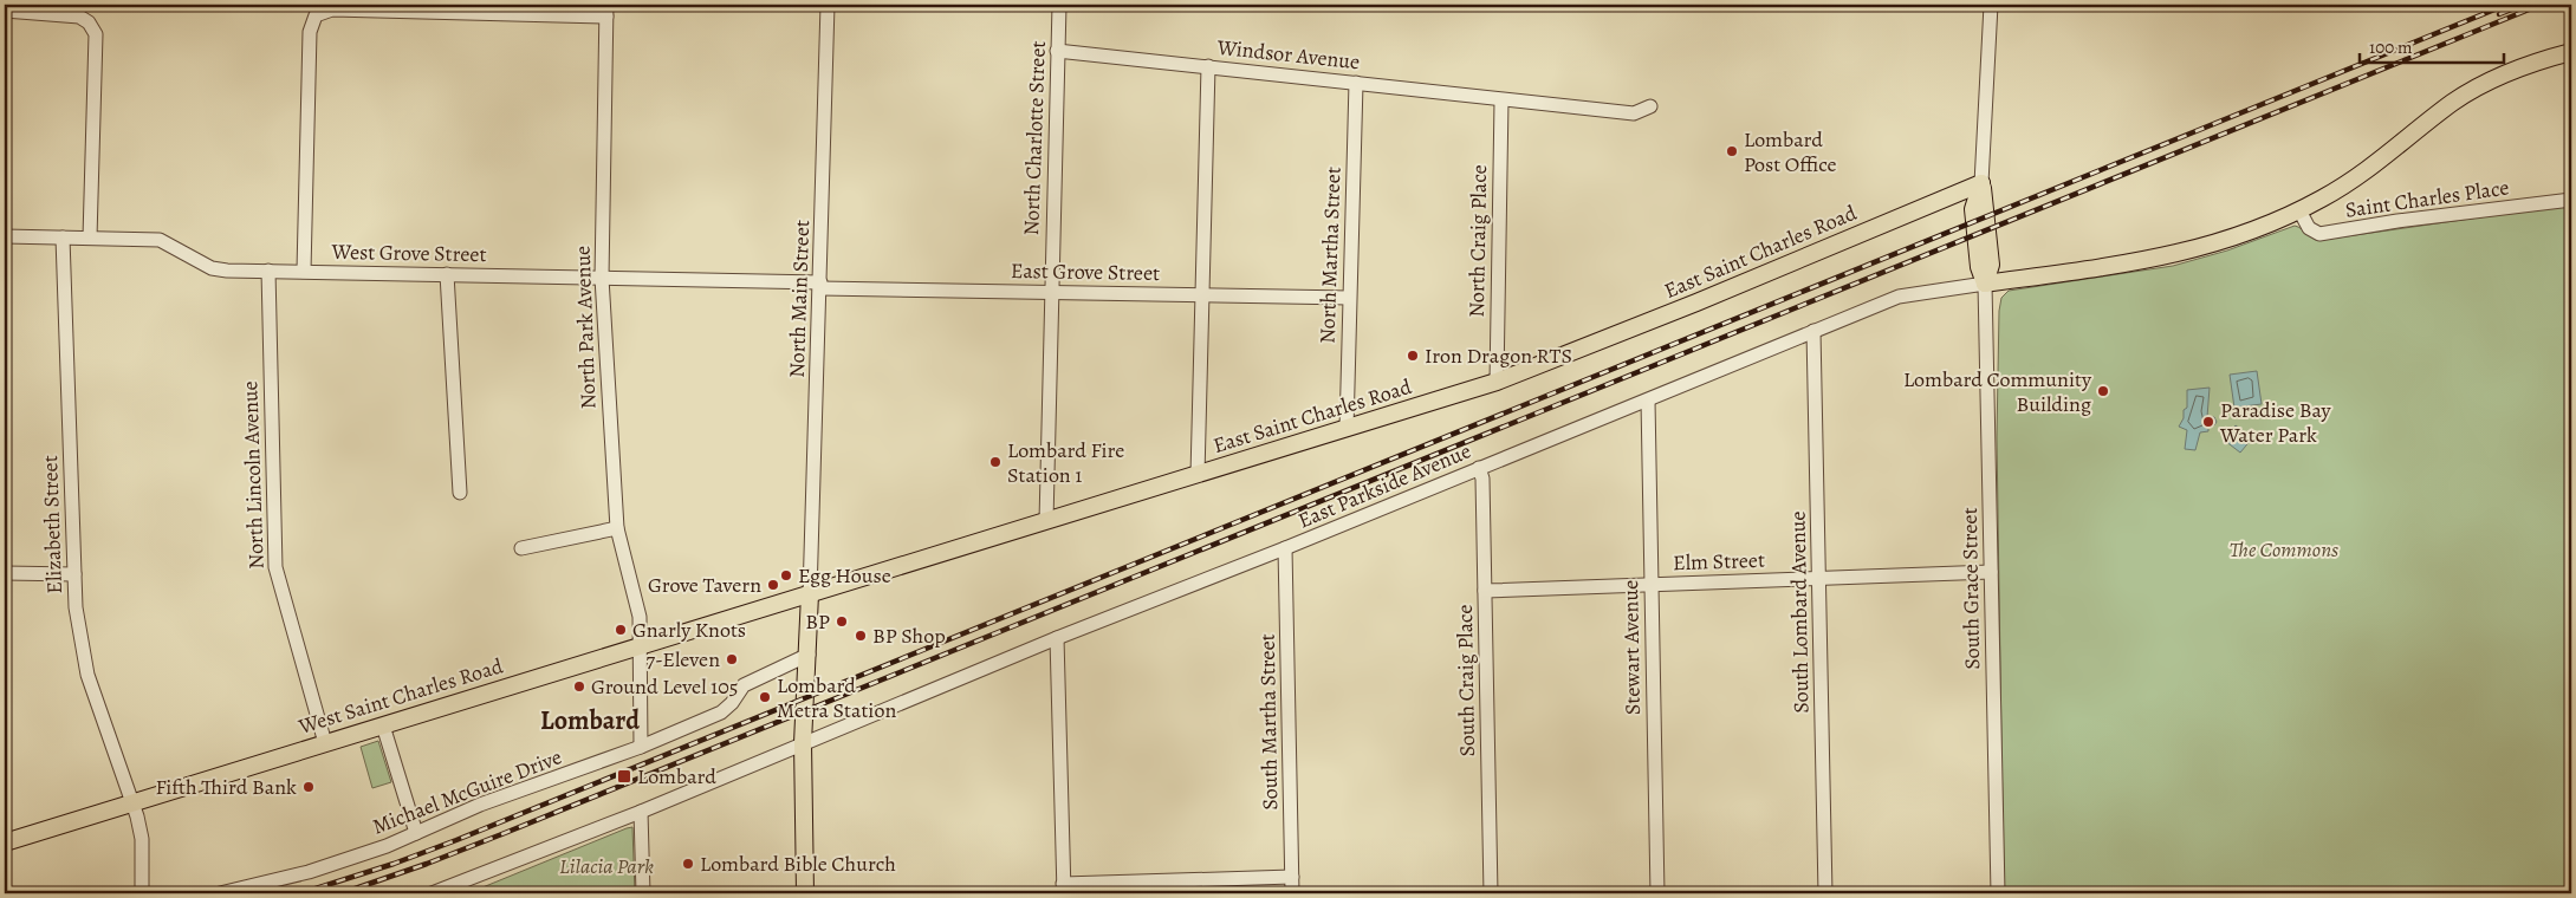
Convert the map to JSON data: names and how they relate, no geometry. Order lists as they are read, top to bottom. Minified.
{"streets":{"main road":["East Saint Charles Road","West Saint Charles Road"],"street":["Windsor Avenue","North Charlotte Street","Saint Charles Place","North Craig Place","West Grove Street","North Martha Street","East Grove Street","North Main Street","North Park Avenue","North Lincoln Avenue","East Parkside Avenue","Elizabeth Street","Elm Street","South Grace Street","South Lombard Avenue","Stewart Avenue","South Craig Place","South Martha Street","Michael McGuire Drive"]},"crossings":[["Windsor Avenue","North Charlotte Street"],["Windsor Avenue","North Craig Place"],["Windsor Avenue","North Martha Street"],["North Charlotte Street","East Saint Charles Road"],["North Charlotte Street","East Grove Street"],["North Craig Place","East Saint Charles Road"],["East Saint Charles Road","North Martha Street"],["East Saint Charles Road","North Main Street"],["East Saint Charles Road","West Saint Charles Road"],["West Grove Street","East Grove Street"],["West Grove Street","North Main Street"],["West Grove Street","North Park Avenue"],["West Grove Street","North Lincoln Avenue"],["West Grove Street","Elizabeth Street"],["North Martha Street","East Grove Street"],["East Grove Street","North Main Street"],["North Main Street","West Saint Charles Road"],["North Park Avenue","West Saint Charles Road"],["North Park Avenue","Michael McGuire Drive"],["North Lincoln Avenue","West Saint Charles Road"],["East Parkside Avenue","South Grace Street"],["East Parkside Avenue","South Lombard Avenue"],["East Parkside Avenue","Stewart Avenue"],["East Parkside Avenue","South Craig Place"],["East Parkside Avenue","South Martha Street"],["Elizabeth Street","West Saint Charles Road"],["Elm Street","South Grace Street"],["Elm Street","South Lombard Avenue"],["Elm Street","Stewart Avenue"],["Elm Street","South Craig Place"]],"districts":["Lombard"],"parks":["The Commons","Lilacia Park"],"places":{"other":["Lombard Post Office","Iron Dragon RTS","Lombard Community Building","Paradise Bay Water Park","Lombard Fire Station 1","Egg House","Grove Tavern","BP","Gnarly Knots","BP Shop","7-Eleven","Ground Level 105","Lombard Metra Station","Fifth Third Bank","Lombard Bible Church"],"transit":["Lombard"]},"scale_bar":"100 m"}
